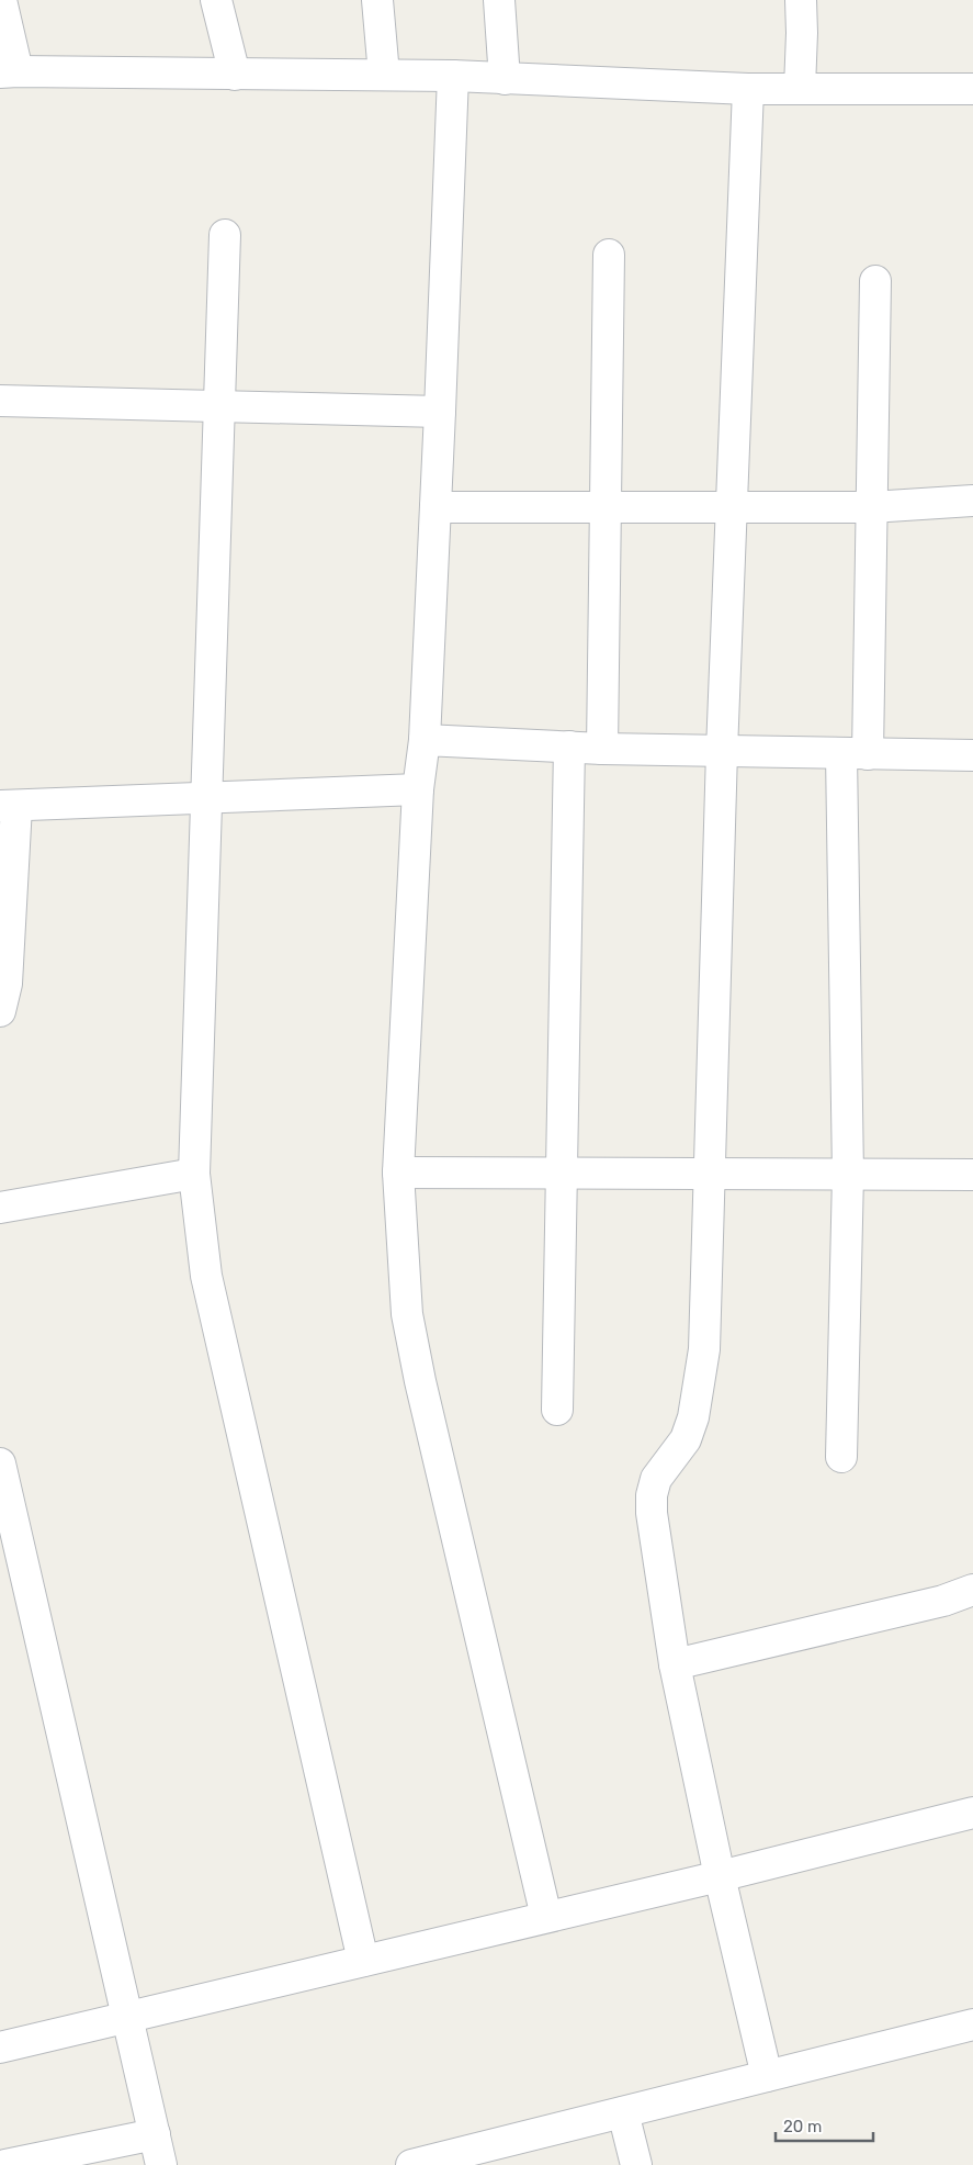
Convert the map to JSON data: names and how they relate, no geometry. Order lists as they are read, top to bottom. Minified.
{"scale_bar":"20 m"}
